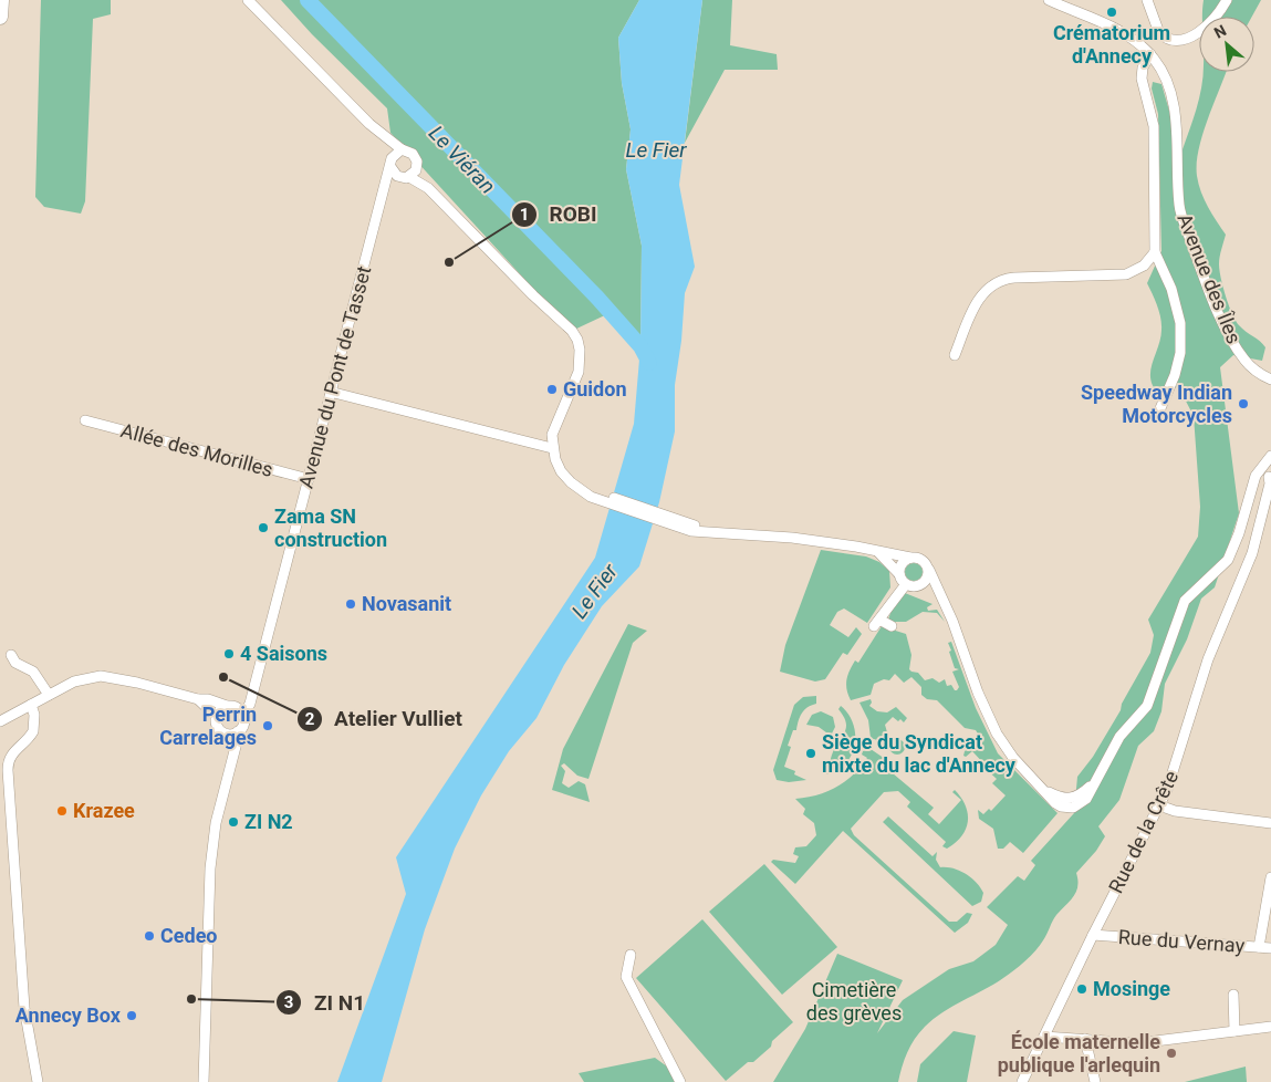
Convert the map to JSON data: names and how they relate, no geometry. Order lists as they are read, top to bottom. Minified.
{"streets":{"street":["Avenue des Îles","Avenue du Pont de Tasset","Allée des Morilles","Rue de la Crête","Rue du Vernay"]},"crossings":[["Avenue du Pont de Tasset","Allée des Morilles"],["Rue de la Crête","Rue du Vernay"]],"water":["Le Fier","Le Viéran"],"parks":["Cimetière des grèves"],"places":["Crématorium d'Annecy","ROBI","Guidon","Speedway Indian Motorcycles","Zama SN construction","Novasanit","4 Saisons","Atelier Vulliet","Perrin Carrelages","Siège du Syndicat mixte du lac d'Annecy","Krazee","ZI N2","Cedeo","Mosinge","ZI N1","Annecy Box","École maternelle publique l'arlequin"],"north":"top left"}
